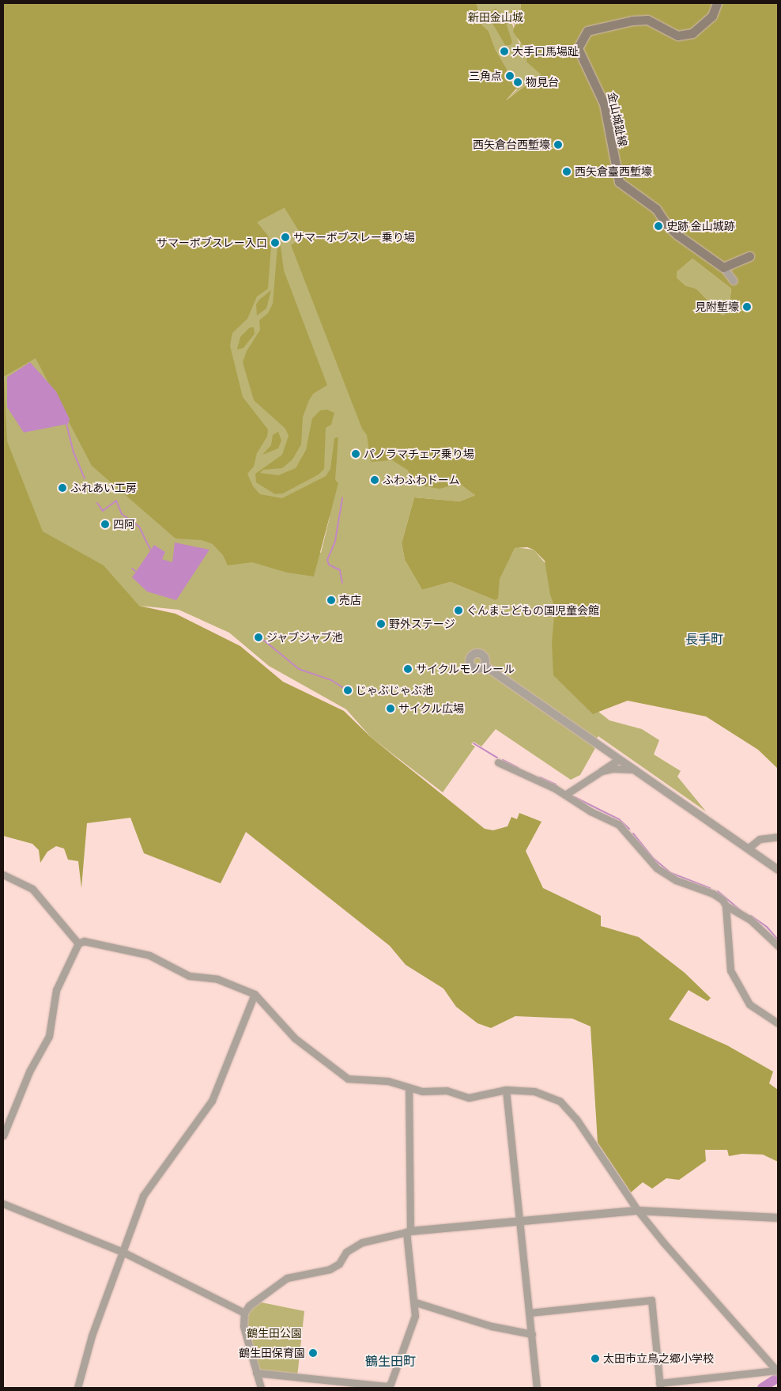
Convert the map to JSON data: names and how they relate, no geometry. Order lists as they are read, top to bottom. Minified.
{"streets":{"main road":["金山城趾線"]},"districts":["長手町","鶴生田町"],"parks":["新田金山城","鶴生田公園"],"places":["大手口馬場趾","三角点","物見台","西矢倉台西塹壕","西矢倉臺西塹壕","史跡 金山城跡","サマーボブスレー乗り場","サマーボブスレー入口","見附塹壕","パノラマチェア乗り場","ふわふわドーム","ふれあい工房","四阿","売店","ぐんまこどもの国児童会館","野外ステージ","ジャブジャブ池","サイクルモノレール","じゃぶじゃぶ池","サイクル広場","鶴生田保育園","太田市立鳥之郷小学校"]}
